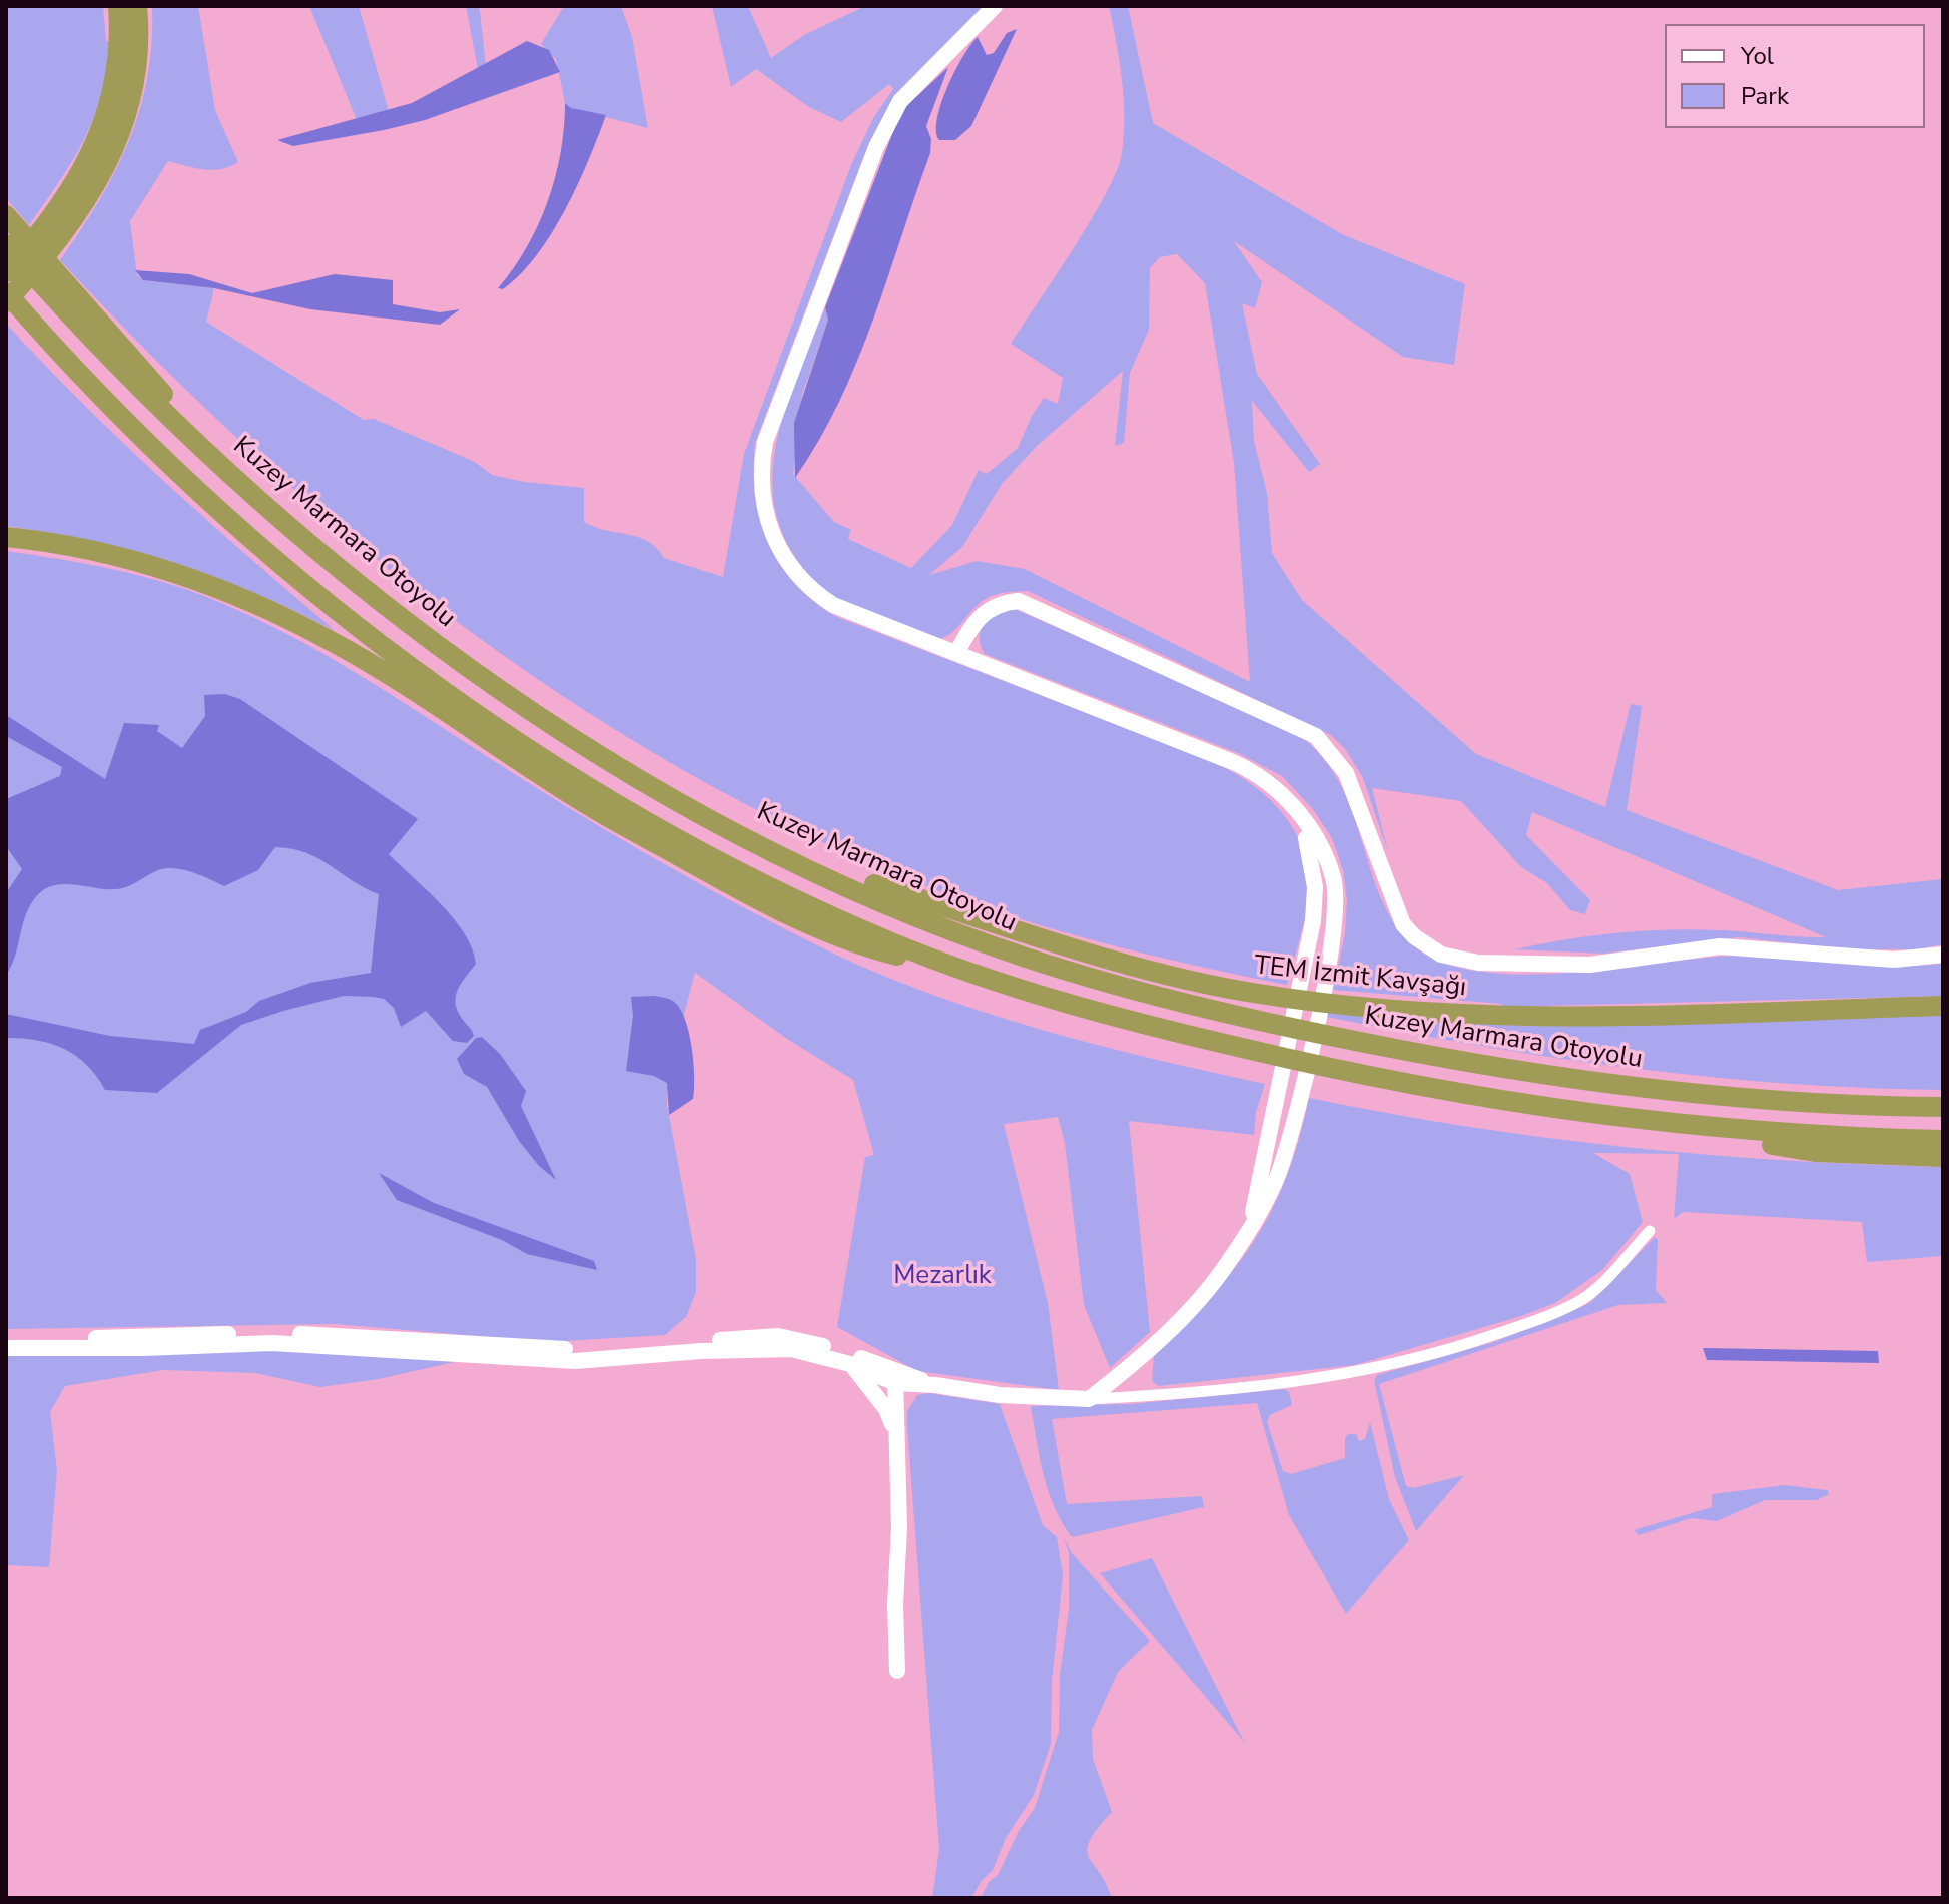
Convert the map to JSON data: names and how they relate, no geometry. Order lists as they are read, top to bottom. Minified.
{"streets":{"highway":["Kuzey Marmara Otoyolu","TEM İzmit Kavşağı"]},"crossings":[["Kuzey Marmara Otoyolu","TEM İzmit Kavşağı"]],"parks":["Mezarlık"],"legend":["Yol","Park"]}
